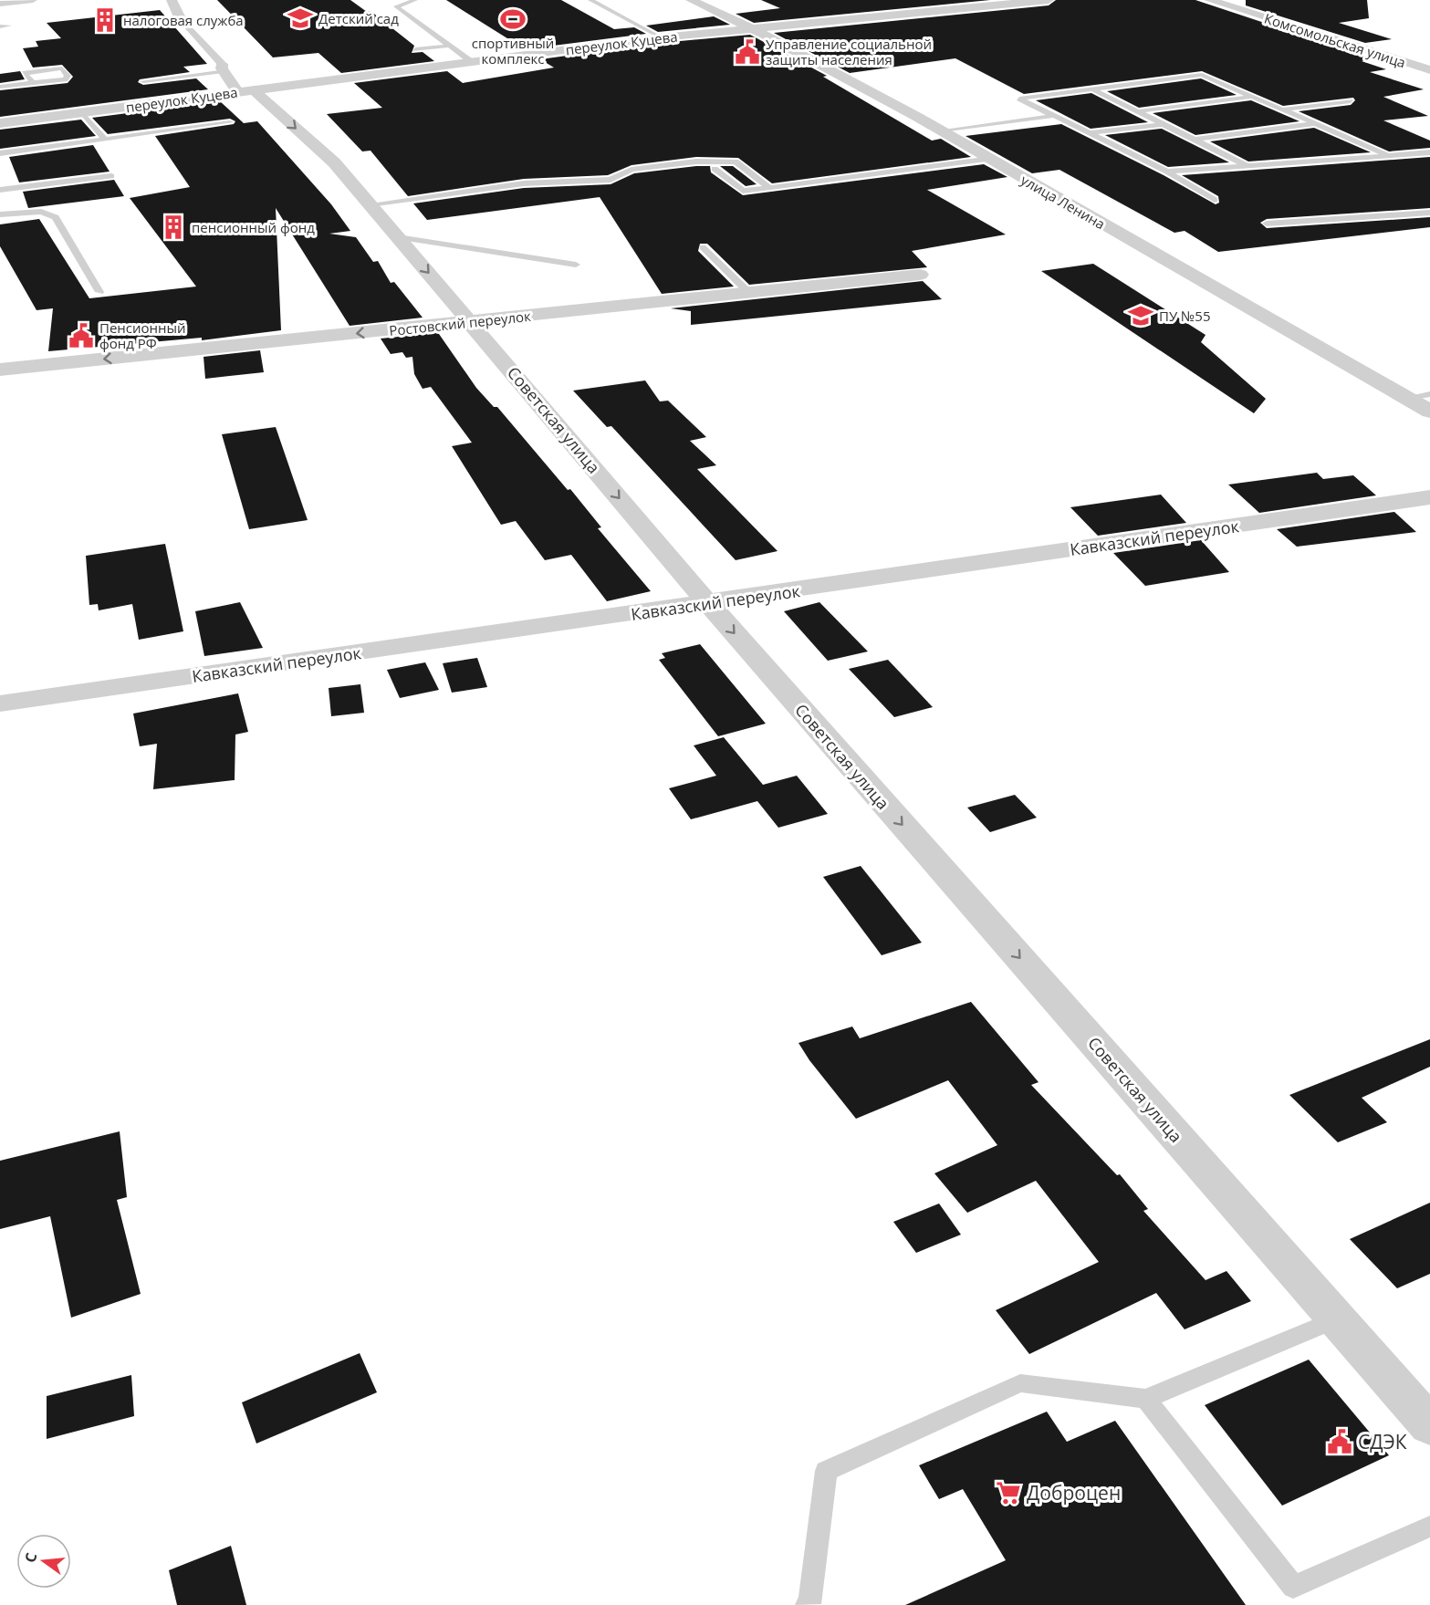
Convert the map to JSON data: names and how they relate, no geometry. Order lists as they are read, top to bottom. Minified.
{"streets":{"street":["Комсомольская улица","переулок Куцева","улица Ленина","Ростовский переулок","Советская улица","Кавказский переулок"]},"crossings":[["переулок Куцева","улица Ленина"],["переулок Куцева","Советская улица"],["Ростовский переулок","Советская улица"],["Советская улица","Кавказский переулок"]],"one_way":["Ростовский переулок","Советская улица"],"places":{"school or university":["Детский сад","ПУ №55"],"sports":["спортивный комплекс"],"building":["налоговая служба","пенсионный фонд"],"public building":["Управление социальной защиты населения","Пенсионный фонд РФ","СДЭК"],"supermarket":["Доброцен"]},"north":"left"}
